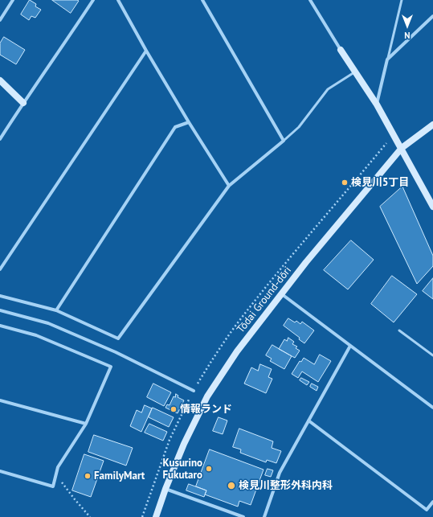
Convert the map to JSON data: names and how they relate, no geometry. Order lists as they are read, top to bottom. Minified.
{"streets":{"street":["Tōdai Ground-dōri"]},"places":["検見川5丁目","情報ランド","Kusurino Fukutaro","FamilyMart","検見川整形外科内科"],"north":"bottom"}
